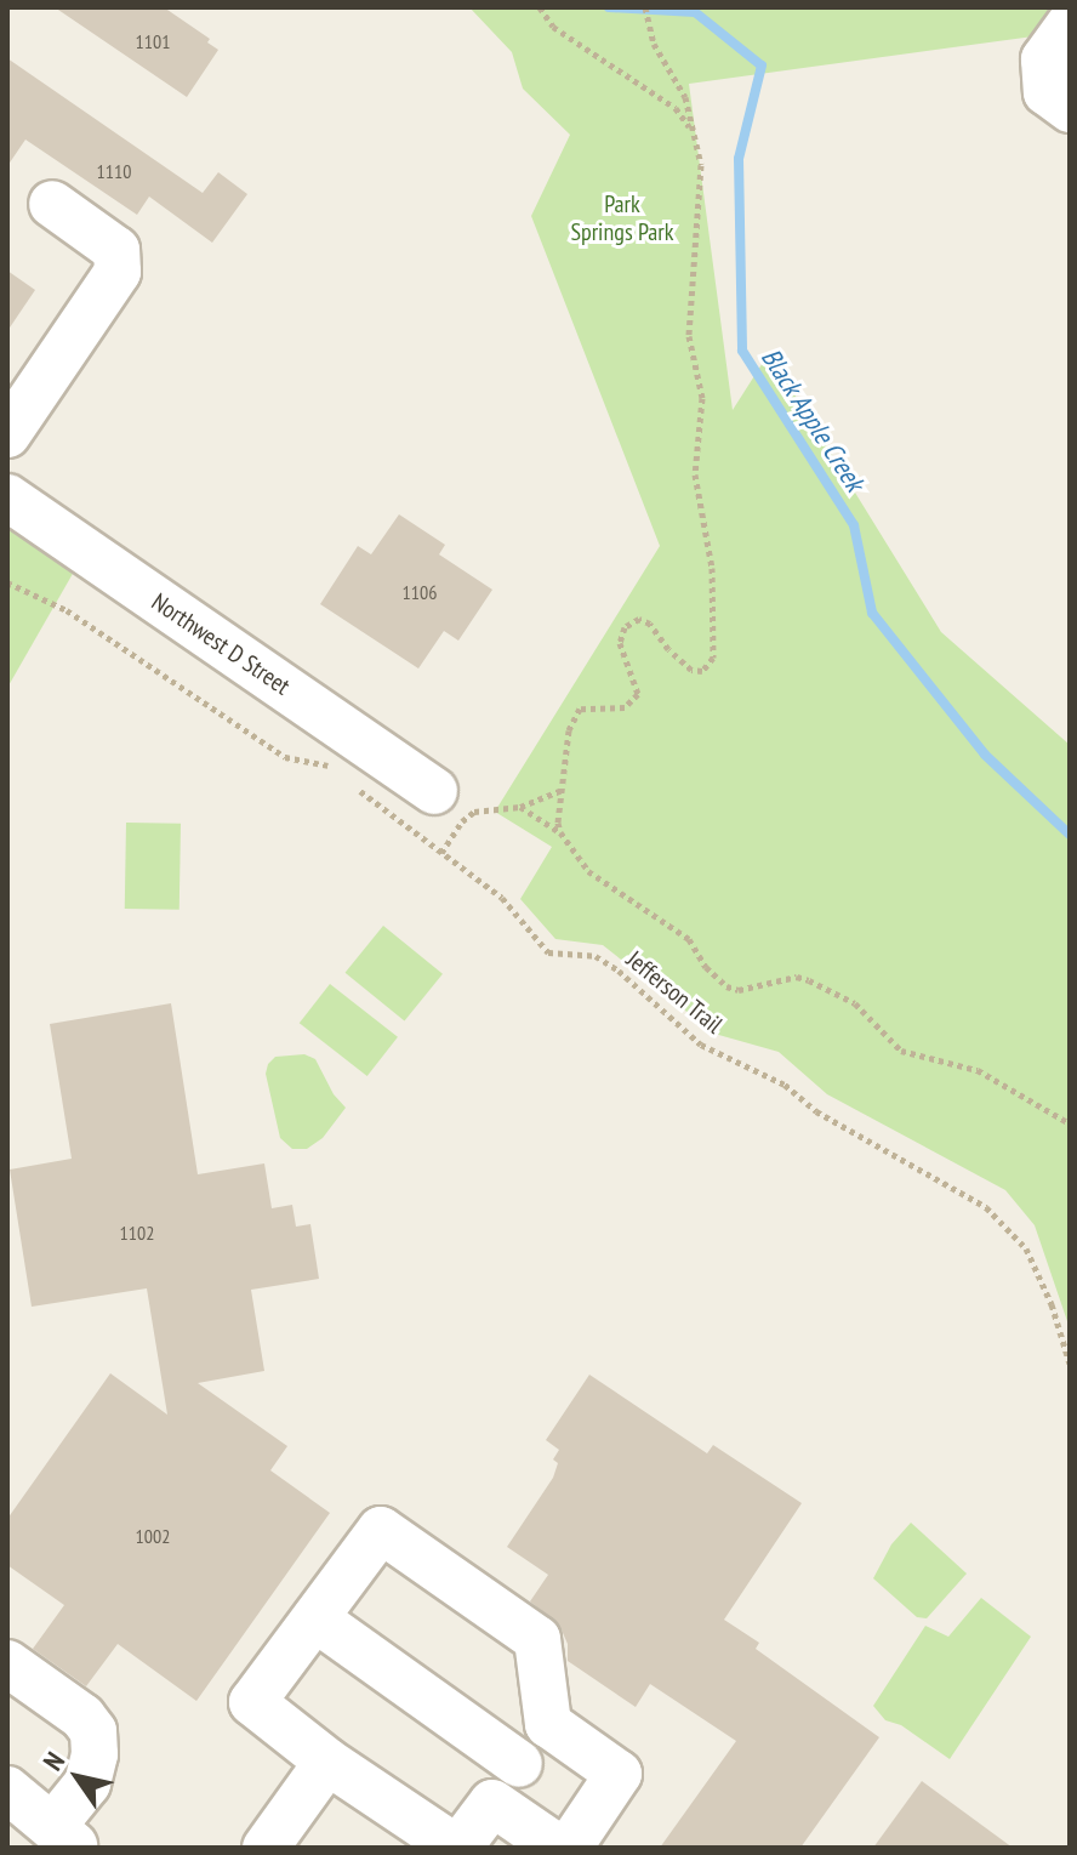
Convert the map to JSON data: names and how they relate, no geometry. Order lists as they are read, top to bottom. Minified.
{"streets":{"street":["Northwest D Street"],"path":["Jefferson Trail"]},"water":["Black Apple Creek"],"parks":["Park Springs Park"],"house_numbers":["1101","1110","1106","1102","1002"],"north":"top left"}
